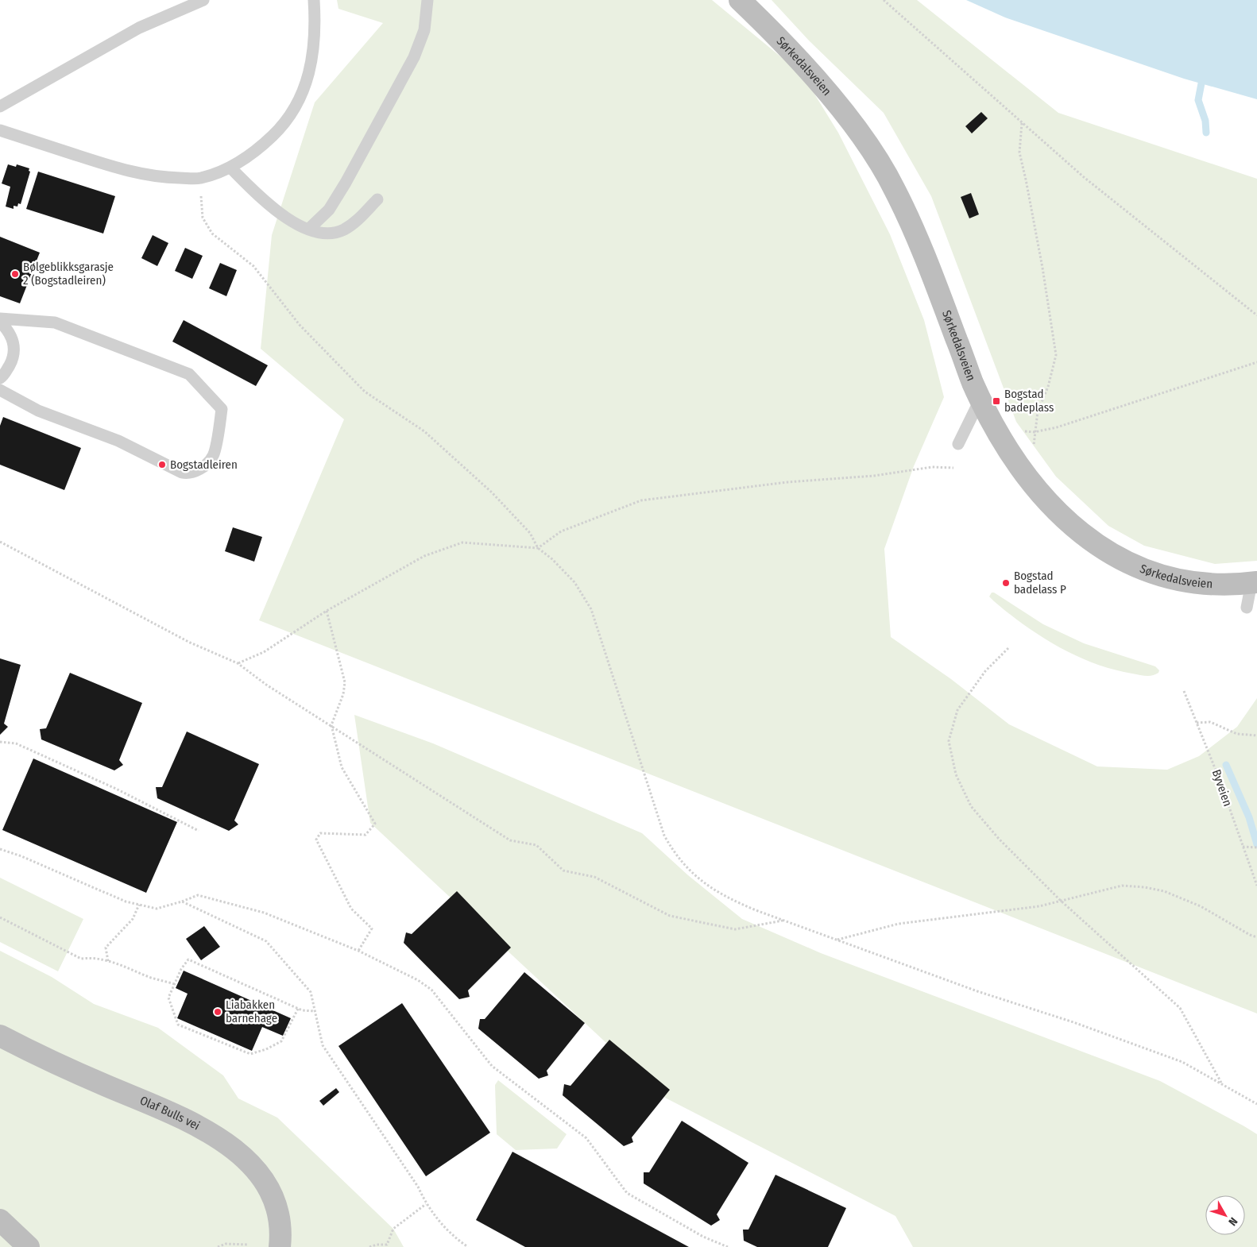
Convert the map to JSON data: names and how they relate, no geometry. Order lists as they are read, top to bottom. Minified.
{"streets":{"street":["Sørkedalsveien","Olaf Bulls vei"],"path":["Byveien"]},"places":{"other":["Bølgeblikksgarasje 2 (Bogstadleiren)","Bogstadleiren","Bogstad badelass P","Liabakken barnehage"],"transit":["Bogstad badeplass"]},"north":"bottom right"}
